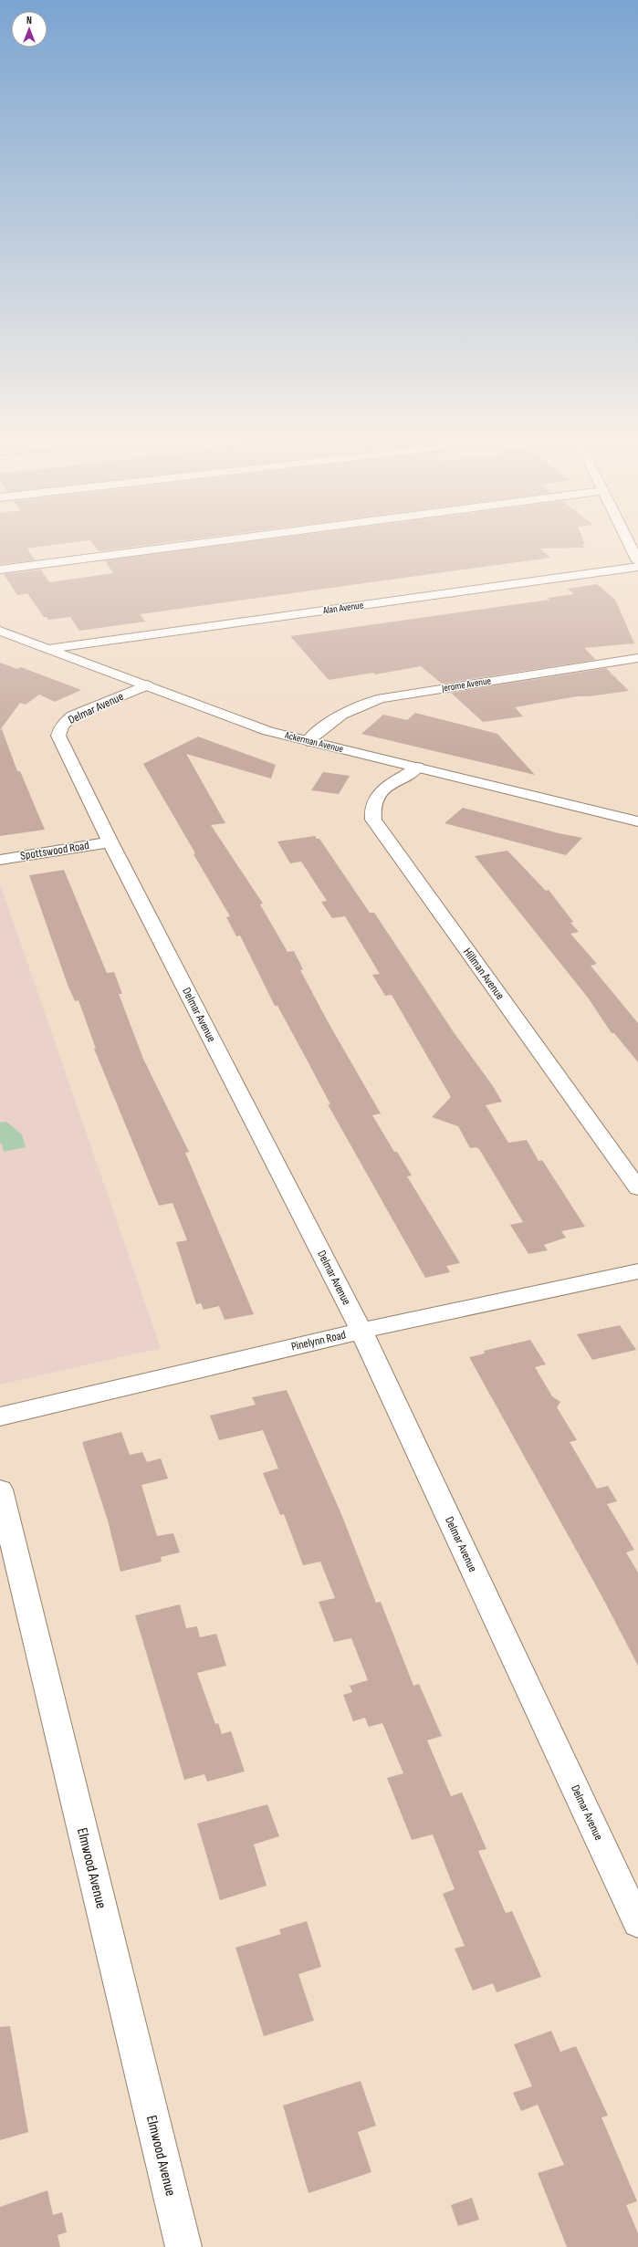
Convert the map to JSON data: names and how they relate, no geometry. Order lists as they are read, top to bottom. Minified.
{"streets":{"street":["Alan Avenue","Jerome Avenue","Delmar Avenue","Ackerman Avenue","Spottswood Road","Hillman Avenue","Pinelynn Road","Elmwood Avenue"]},"crossings":[["Alan Avenue","Ackerman Avenue"],["Jerome Avenue","Ackerman Avenue"],["Delmar Avenue","Ackerman Avenue"],["Delmar Avenue","Spottswood Road"],["Delmar Avenue","Pinelynn Road"],["Ackerman Avenue","Hillman Avenue"]],"north":"top"}
